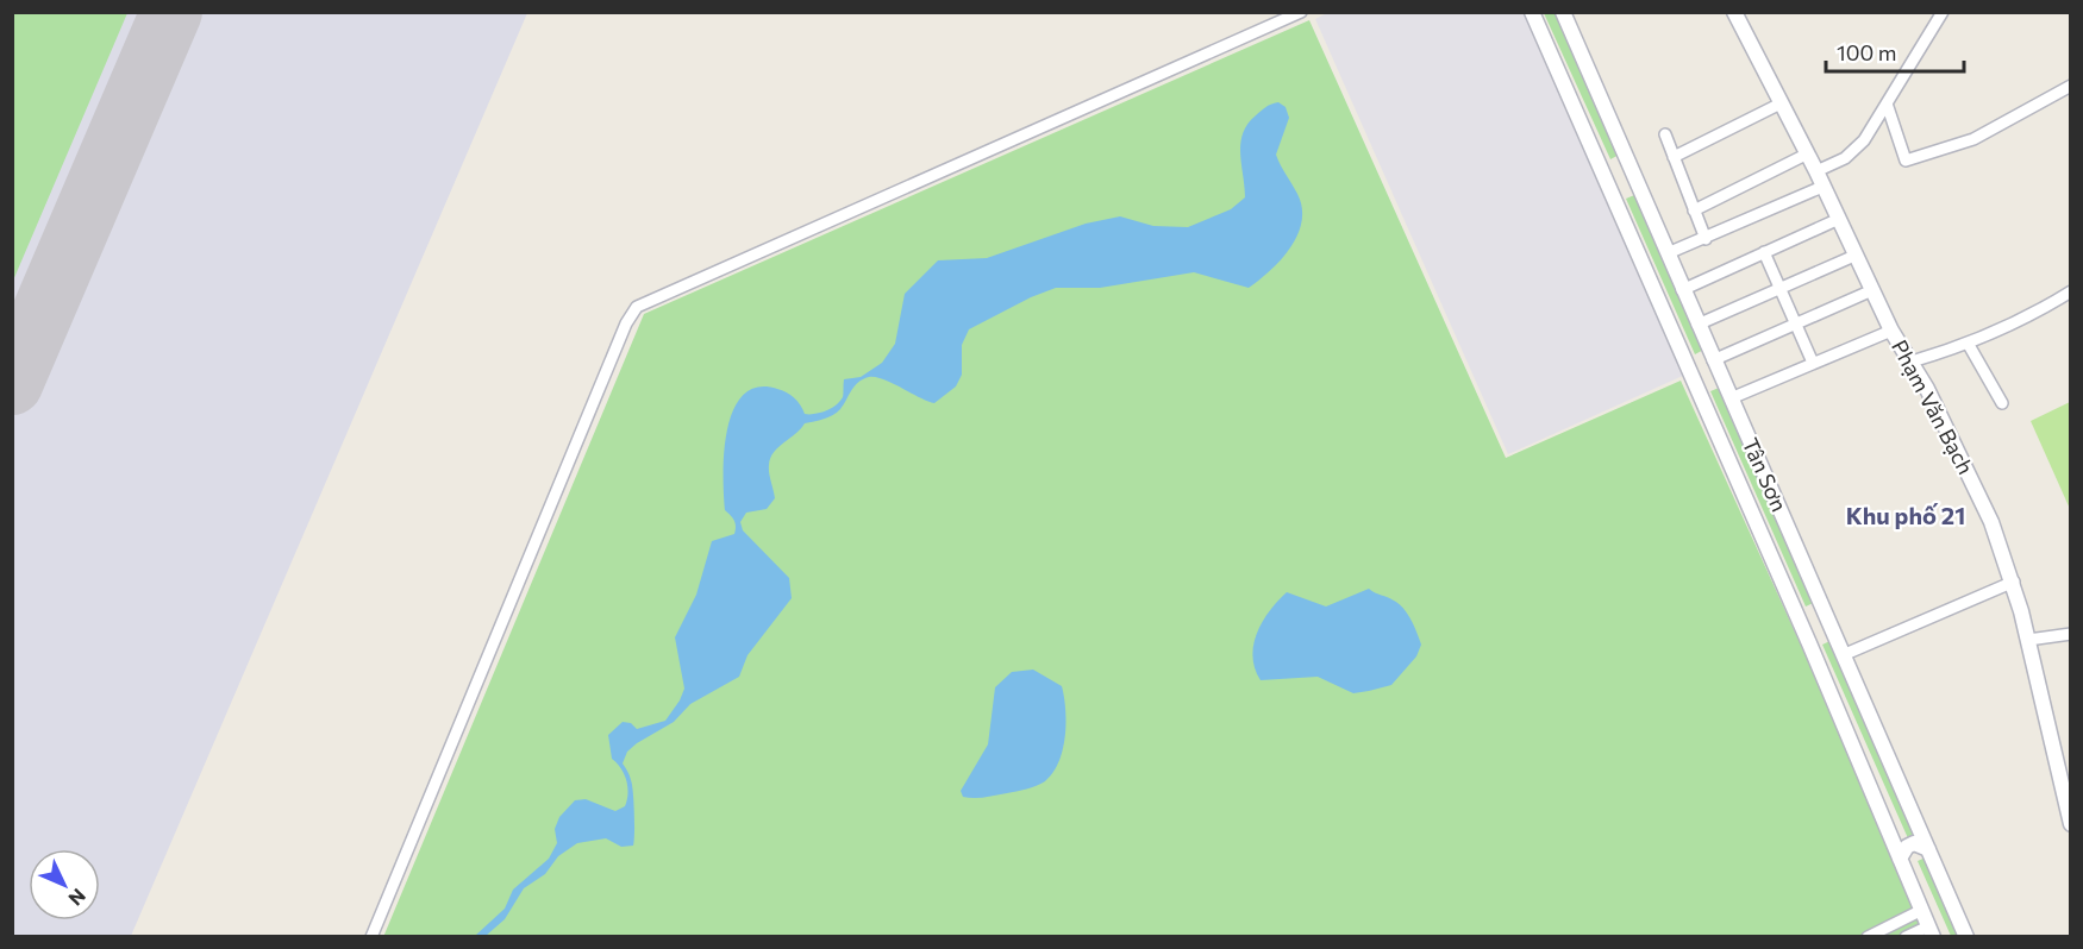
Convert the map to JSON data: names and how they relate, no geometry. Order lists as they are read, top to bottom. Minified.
{"streets":{"street":["Phạm Văn Bạch","Tân Sơn"]},"districts":["Khu phố 21"],"scale_bar":"100 m","north":"bottom right"}
